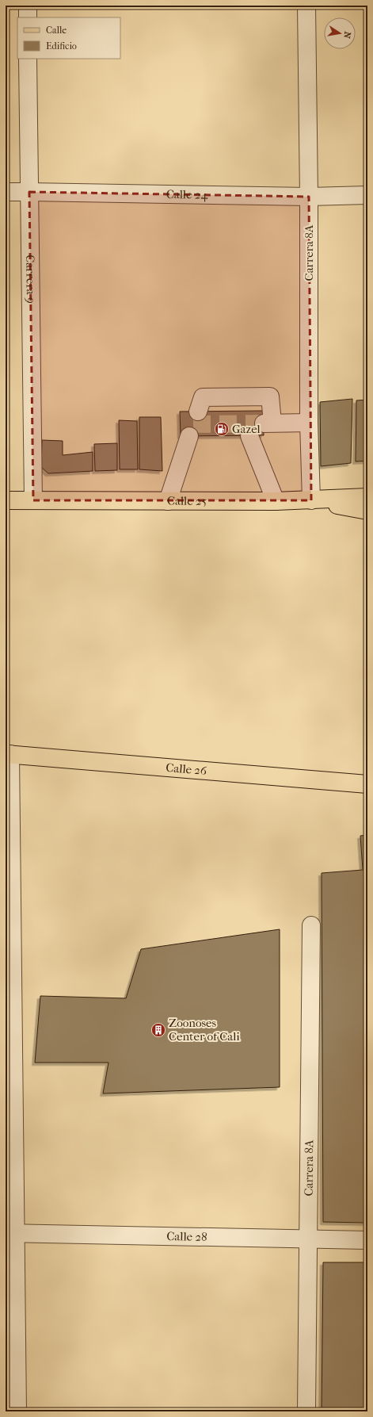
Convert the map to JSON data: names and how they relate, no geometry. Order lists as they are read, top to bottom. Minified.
{"streets":{"main road":["Calle 25","Calle 26"],"street":["Calle 24","Carrera 8A","Carrera 9","Calle 28"]},"crossings":[["Calle 24","Carrera 8A"],["Calle 24","Carrera 9"],["Carrera 8A","Calle 25"],["Carrera 8A","Calle 28"],["Carrera 9","Calle 25"]],"places":{"fuel station":["Gazel"],"building":["Zoonoses Center of Cali"]},"legend":["Calle","Edificio"],"north":"right"}
